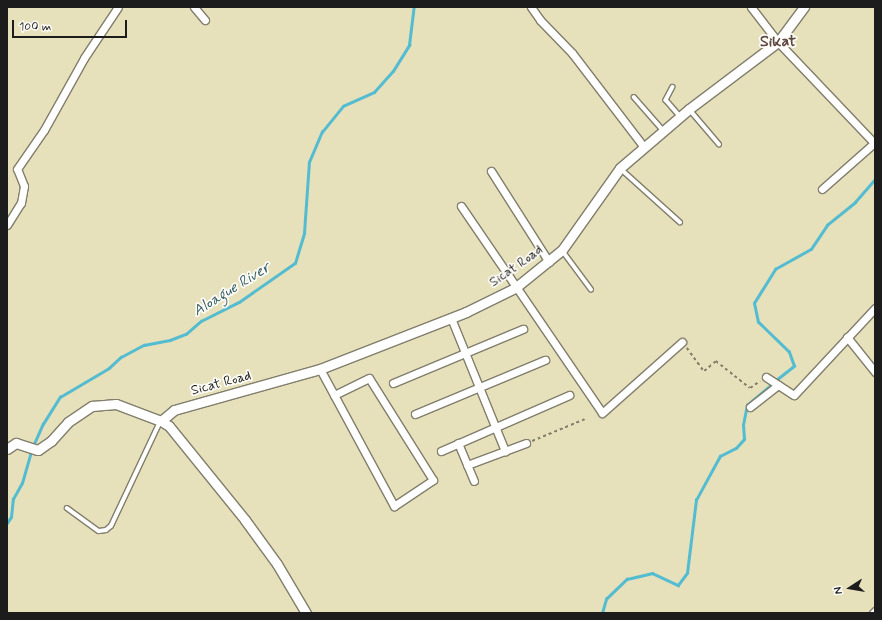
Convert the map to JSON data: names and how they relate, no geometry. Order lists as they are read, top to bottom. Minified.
{"streets":{"street":["Sicat Road"]},"districts":["Sikat"],"water":["Aloague River"],"scale_bar":"100 m","north":"left"}
